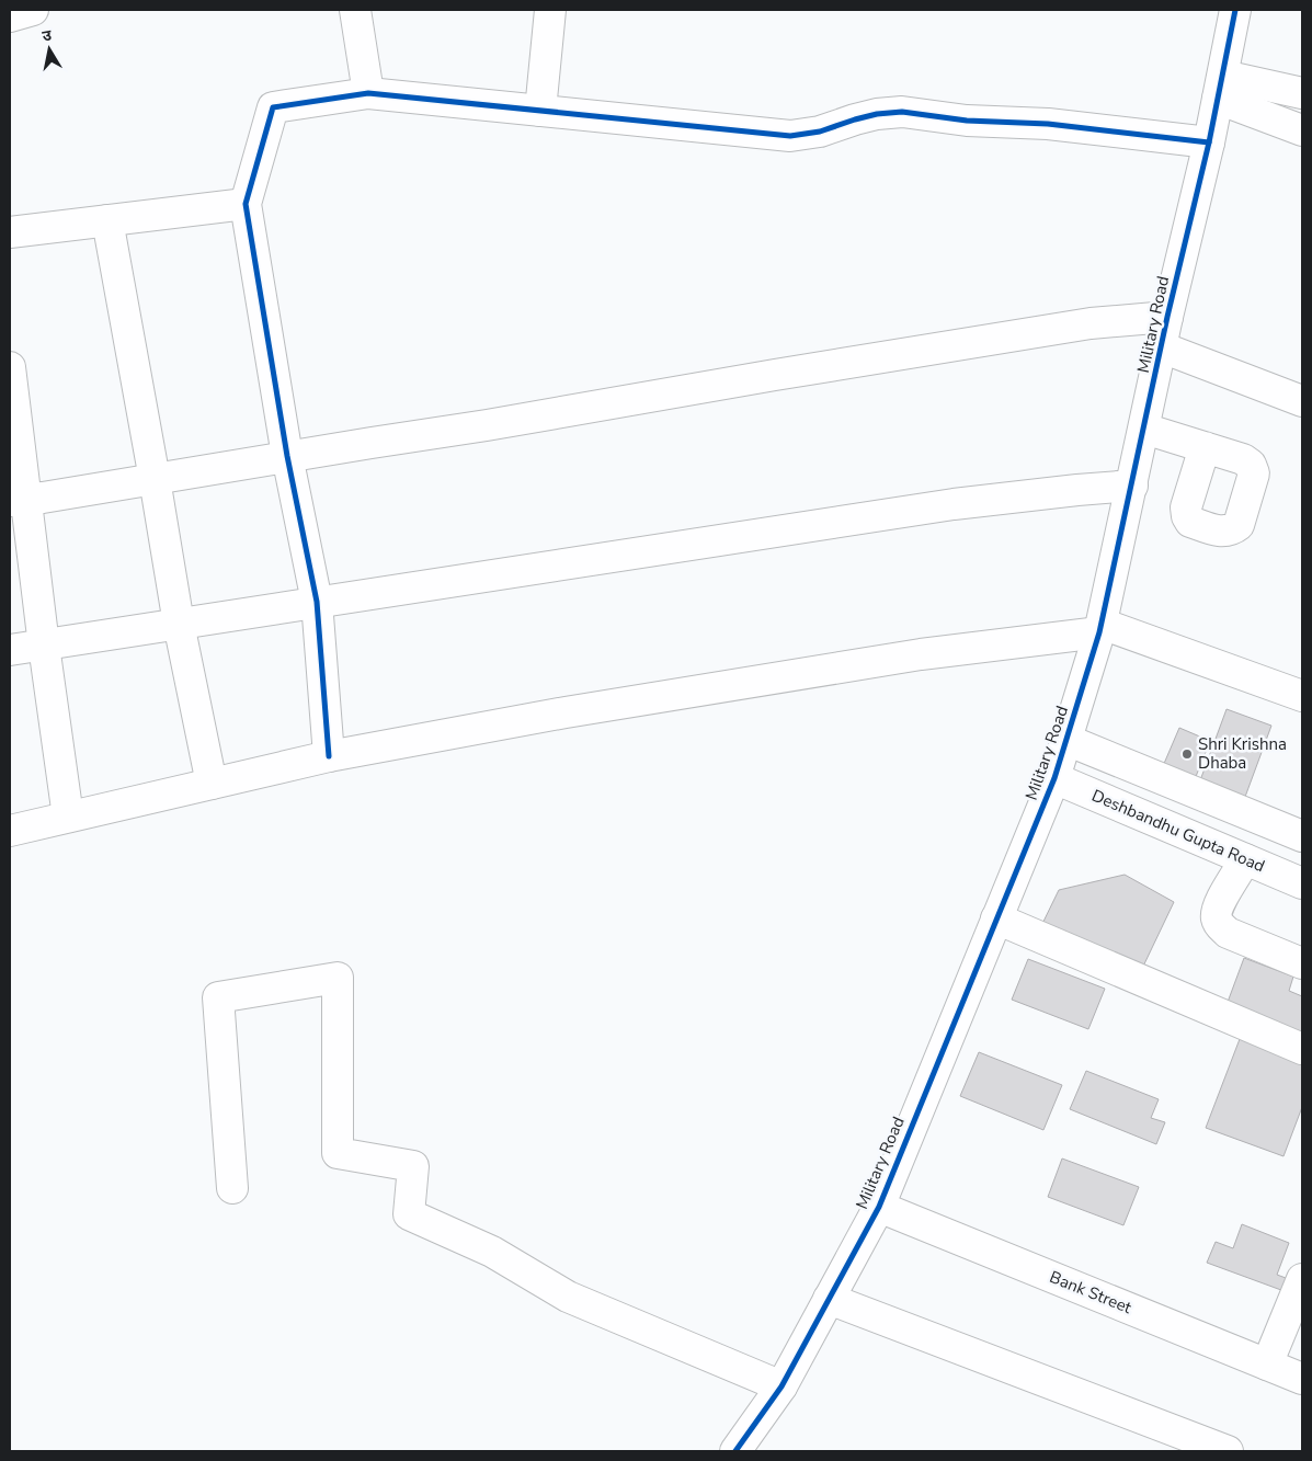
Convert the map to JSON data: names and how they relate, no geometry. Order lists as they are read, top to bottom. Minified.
{"streets":{"street":["Military Road","Deshbandhu Gupta Road","Bank Street"]},"crossings":[["Military Road","Deshbandhu Gupta Road"],["Military Road","Bank Street"]],"places":["Shri Krishna Dhaba"],"north":"top"}
